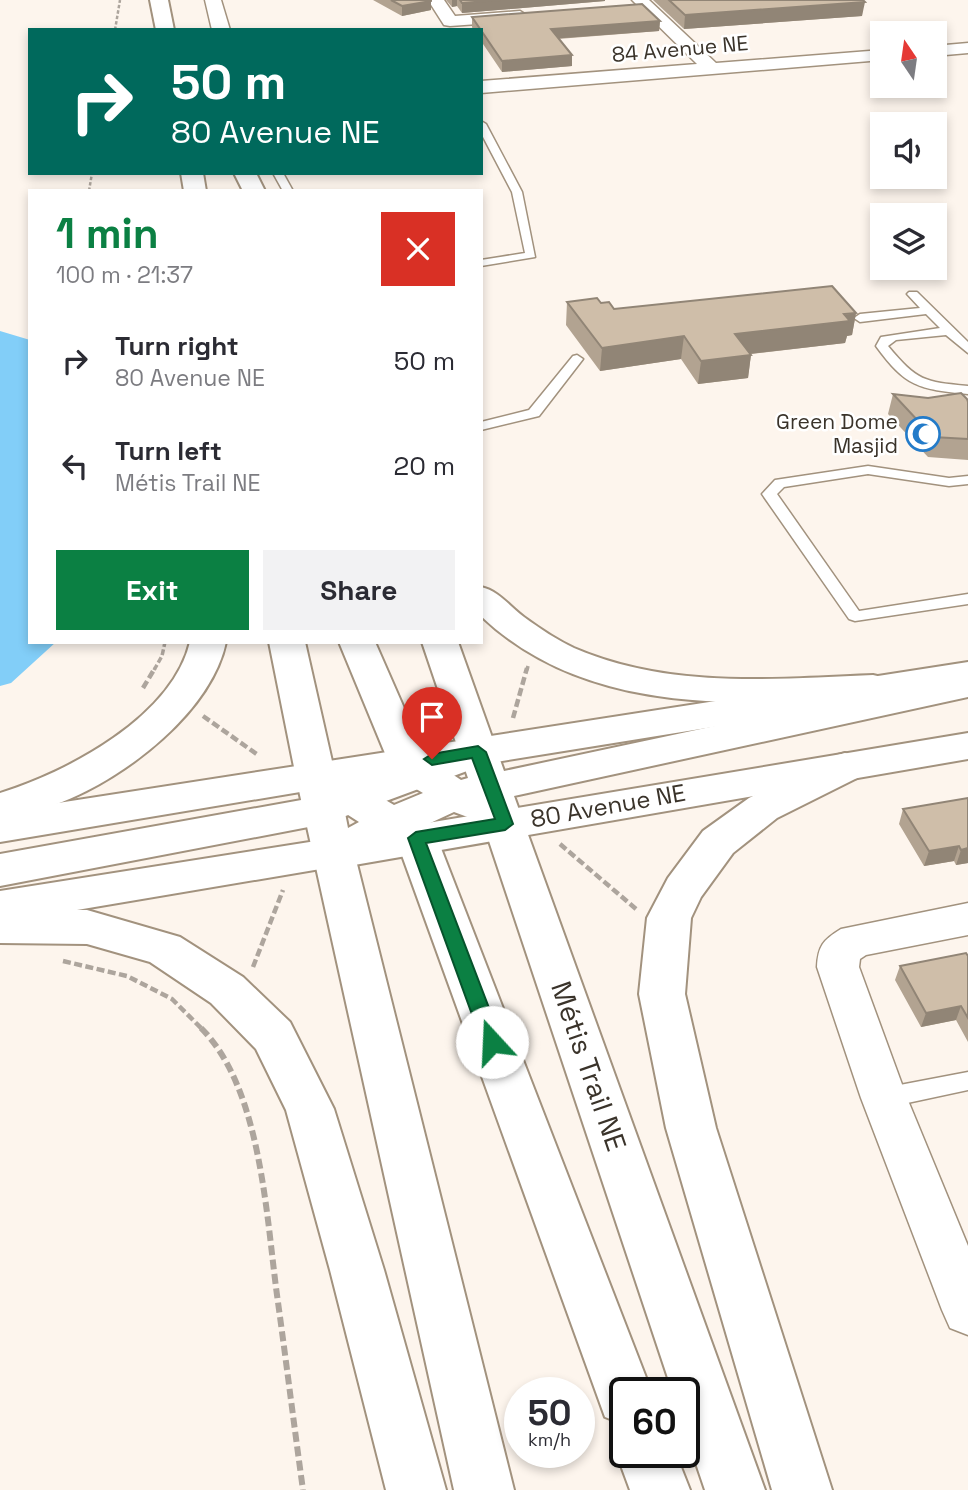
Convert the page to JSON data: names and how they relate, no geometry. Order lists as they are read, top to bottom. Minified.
{"streets":{"main road":["80 Avenue NE","Métis Trail NE"],"street":["84 Avenue NE"]},"crossings":[["80 Avenue NE","Métis Trail NE"]],"places":{"mosque":["Green Dome Masjid"]},"north":"top","page":{"turn":["50 m","80 Avenue NE"],"heading":["1 min","100 m · 21:37"],"list":[{"name":"Turn right","note":"80 Avenue NE","value":"50 m"},{"name":"Turn left","note":"Métis Trail NE","value":"20 m"}],"buttons":["Exit","Share"],"speed":"50 km/h","limit":"60"}}
